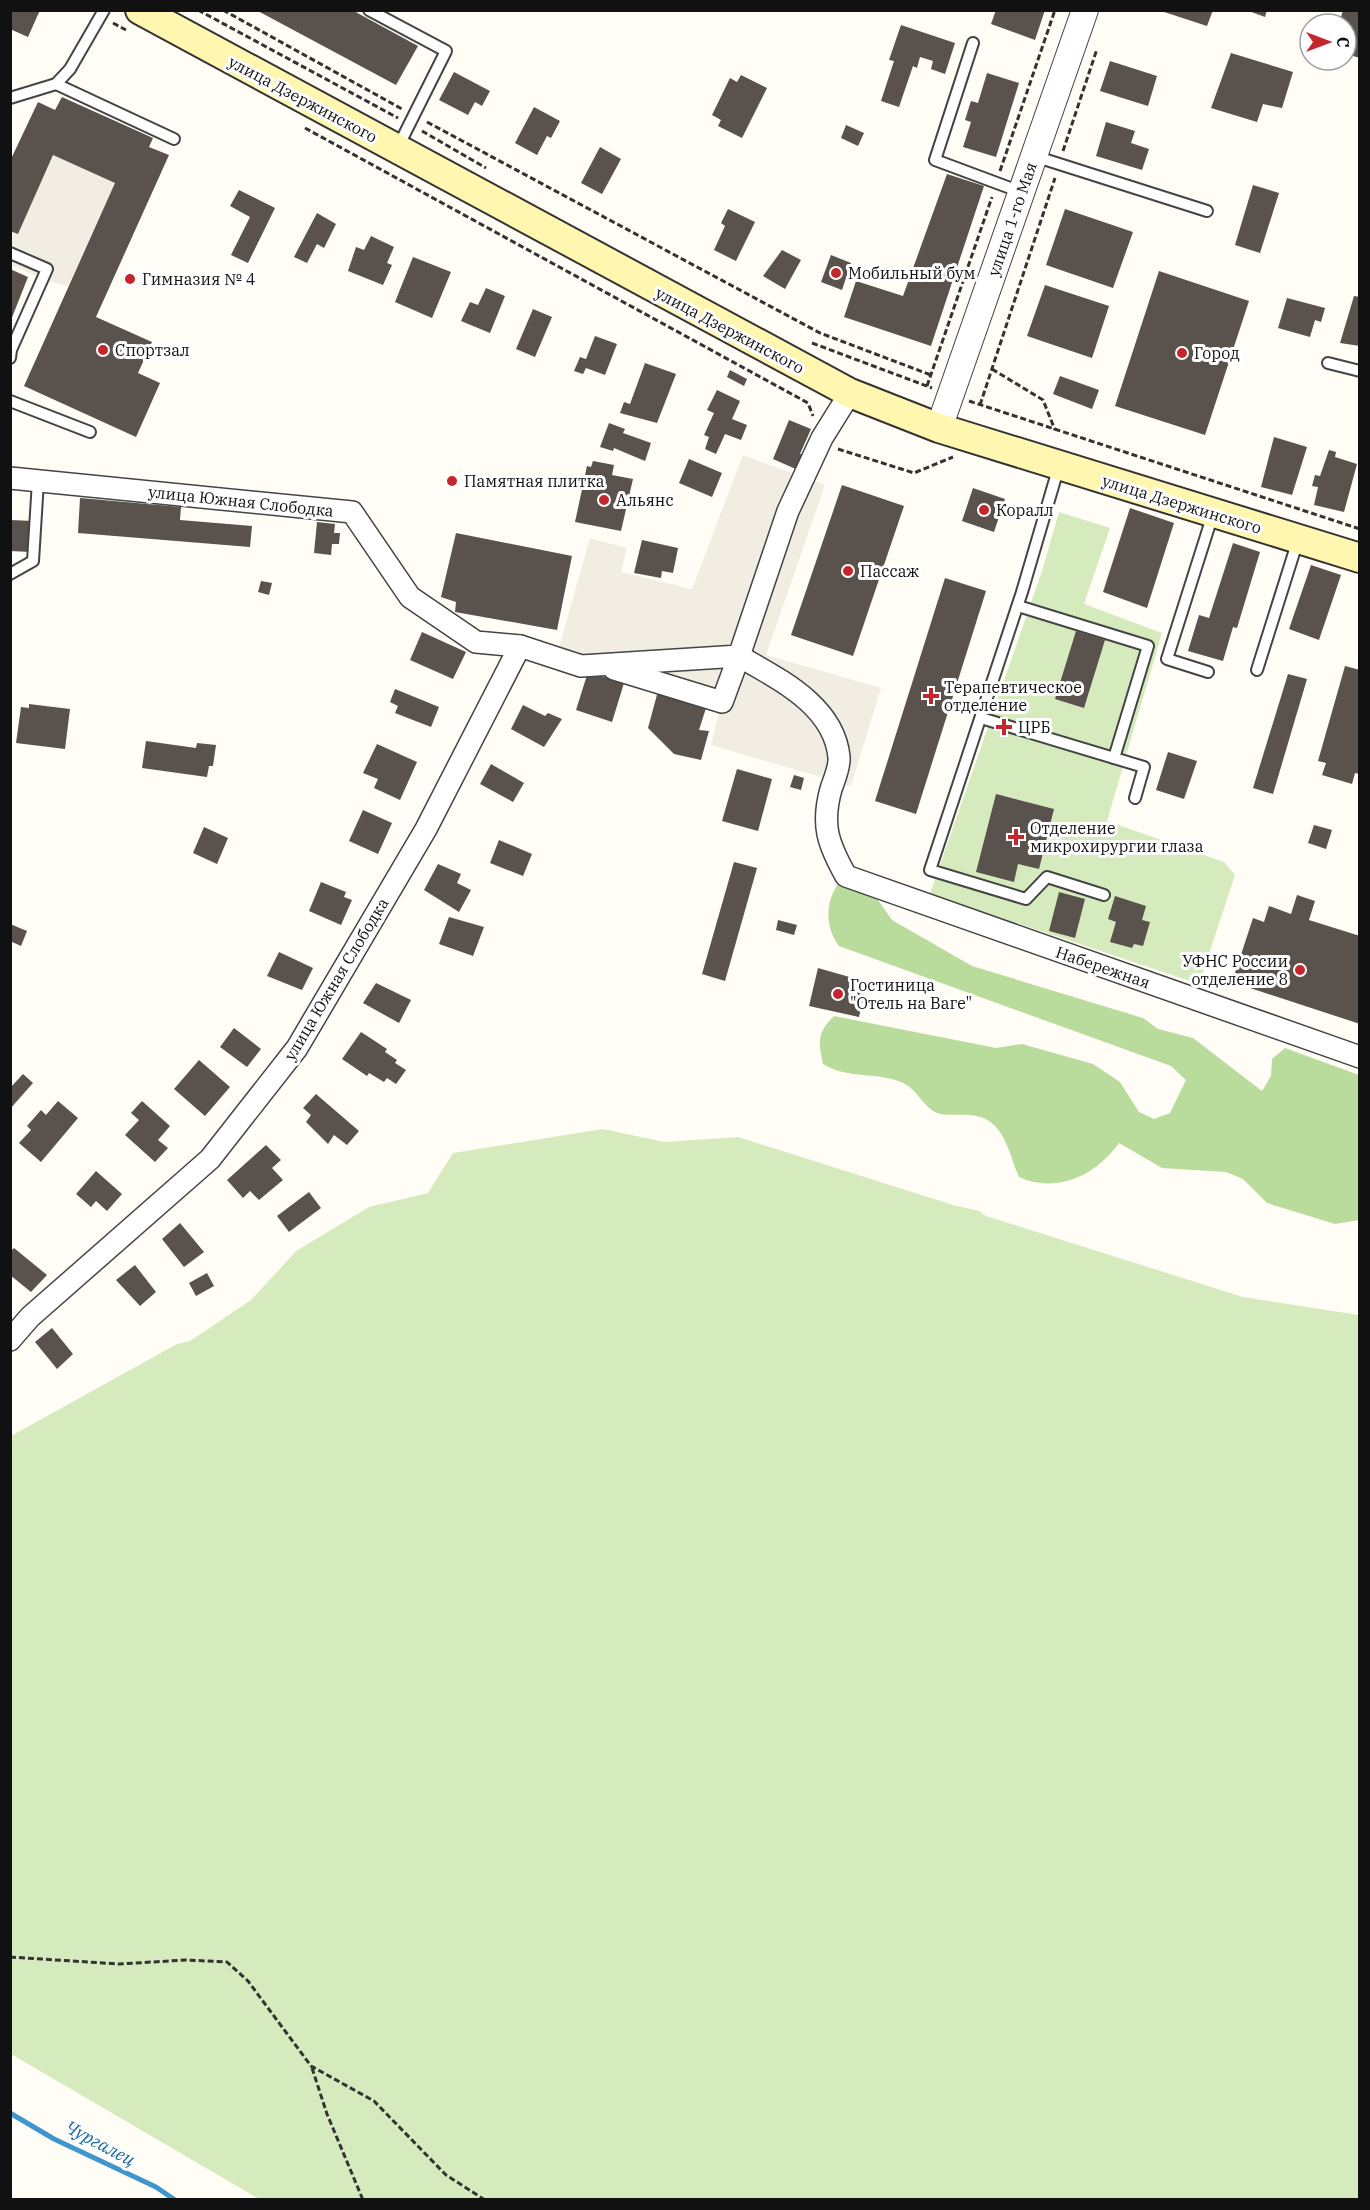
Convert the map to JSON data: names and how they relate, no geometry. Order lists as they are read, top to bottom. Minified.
{"streets":{"main road":["улица Дзержинского"],"street":["улица 1-го Мая","улица Южная Слободка","Набережная"]},"crossings":[["улица Дзержинского","улица 1-го Мая"],["улица Южная Слободка","Набережная"]],"water":["Чургалец"],"places":{"other":["Мобильный бум","Гимназия № 4","Спортзал","Город","Памятная плитка","Альянс","Коралл","Пассаж","УФНС России отделение 8","Гостиница \"Отель на Ваге\""],"health":["Терапевтическое отделение","ЦРБ","Отделение микрохирургии глаза"]},"north":"right"}
